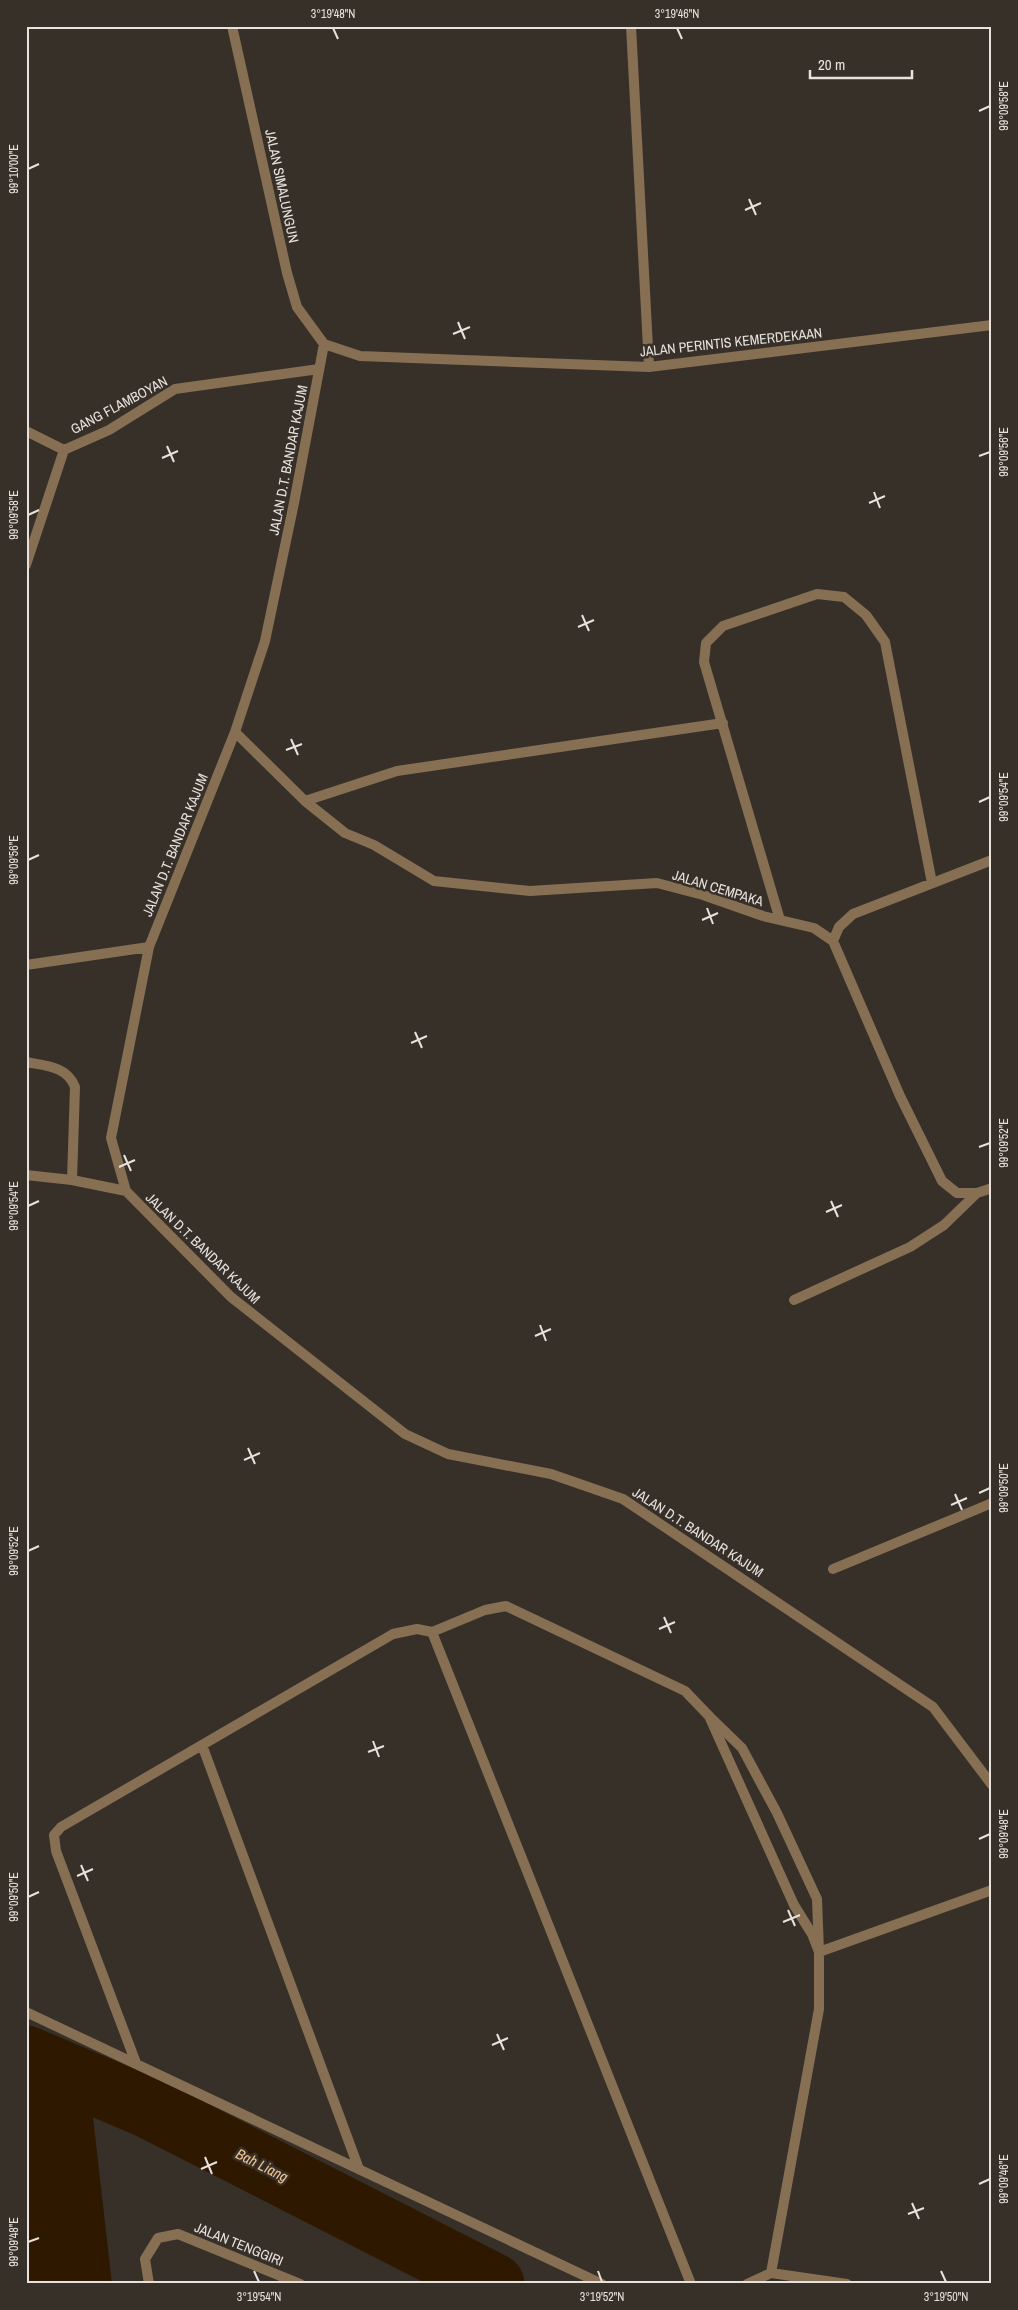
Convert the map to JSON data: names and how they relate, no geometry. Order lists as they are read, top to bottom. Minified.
{"streets":{"street":["JALAN SIMALUNGUN","JALAN PERINTIS KEMERDEKAAN","GANG FLAMBOYAN","JALAN D.T. BANDAR KAJUM","JALAN CEMPAKA","JALAN TENGGIRI"]},"crossings":[["JALAN SIMALUNGUN","JALAN PERINTIS KEMERDEKAAN"],["JALAN SIMALUNGUN","JALAN D.T. BANDAR KAJUM"],["JALAN PERINTIS KEMERDEKAAN","JALAN D.T. BANDAR KAJUM"],["GANG FLAMBOYAN","JALAN D.T. BANDAR KAJUM"],["JALAN D.T. BANDAR KAJUM","JALAN CEMPAKA"]],"water":["Bah Liang"],"scale_bar":"20 m","coordinates":["3°19'48\"N","3°19'46\"N","99°09'58\"E","99°10'00\"E","99°09'56\"E","99°09'54\"E","99°09'52\"E","99°09'50\"E","99°09'48\"E","99°09'46\"E","3°19'54\"N","3°19'52\"N","3°19'50\"N"]}
